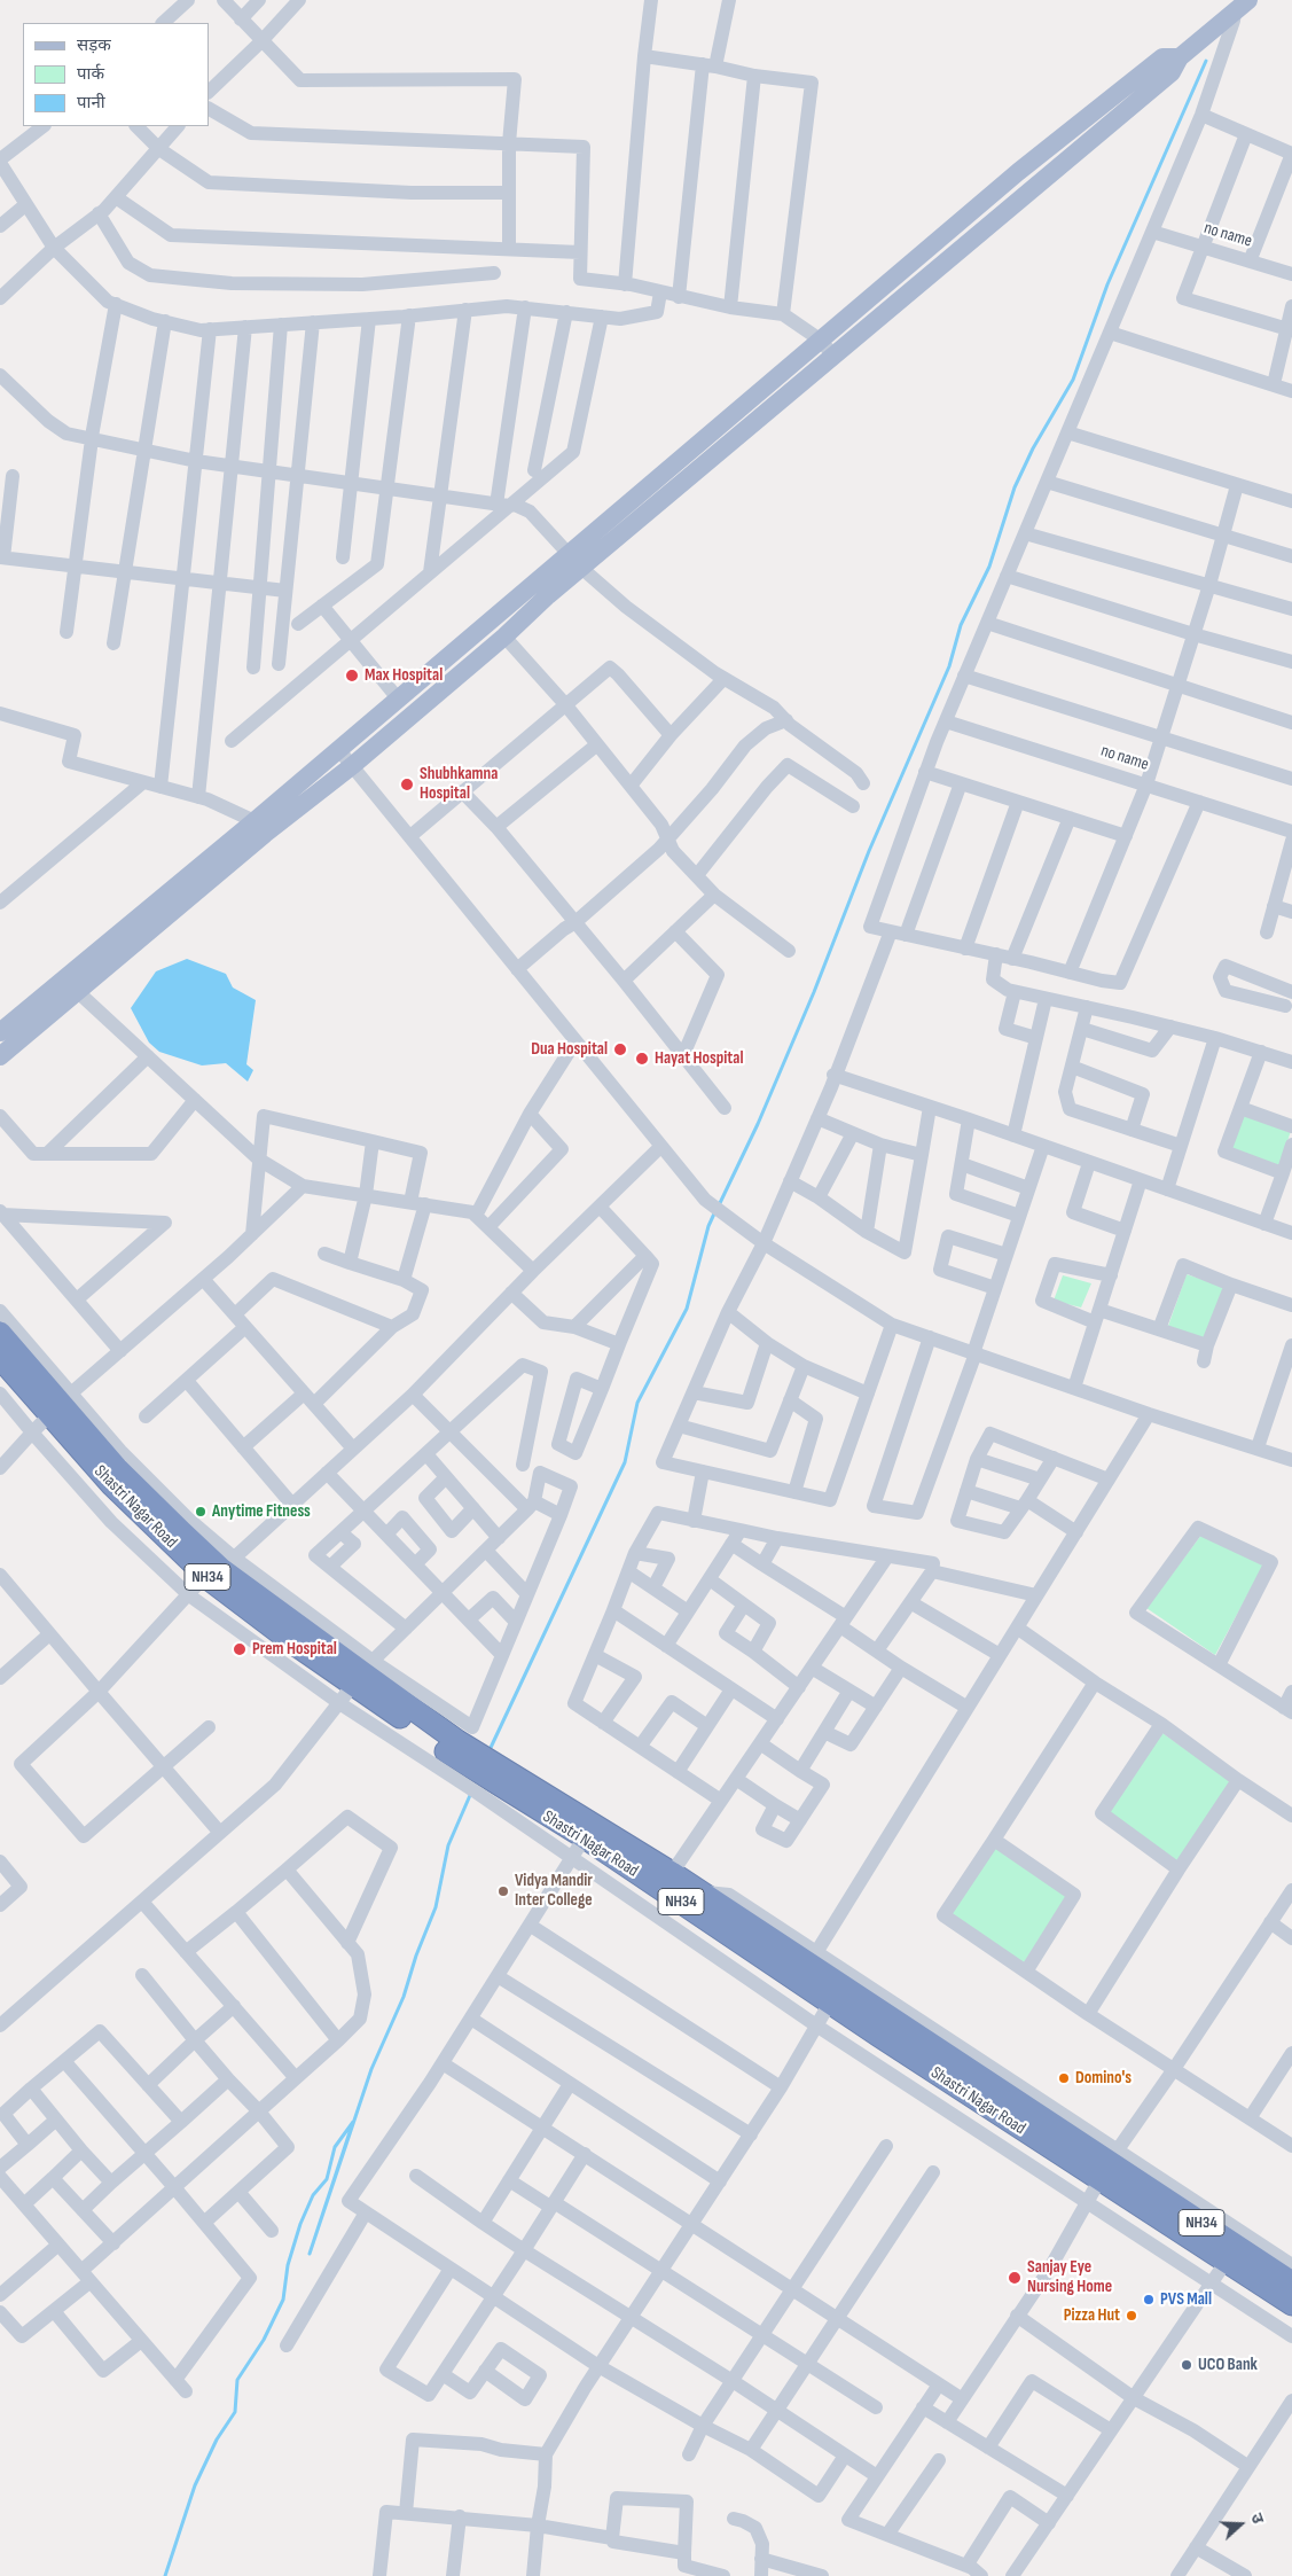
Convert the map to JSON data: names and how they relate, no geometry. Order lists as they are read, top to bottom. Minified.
{"streets":{"highway":["Shastri Nagar Road","NH34"],"street":["no name"]},"crossings":[["Shastri Nagar Road","NH34"]],"places":["Max Hospital","Shubhkamna Hospital","Dua Hospital","Hayat Hospital","Anytime Fitness","Prem Hospital","Vidya Mandir Inter College","Domino's","Sanjay Eye Nursing Home","PVS Mall","Pizza Hut","UCO Bank"],"legend":["सड़क","पार्क","पानी"],"north":"right"}
